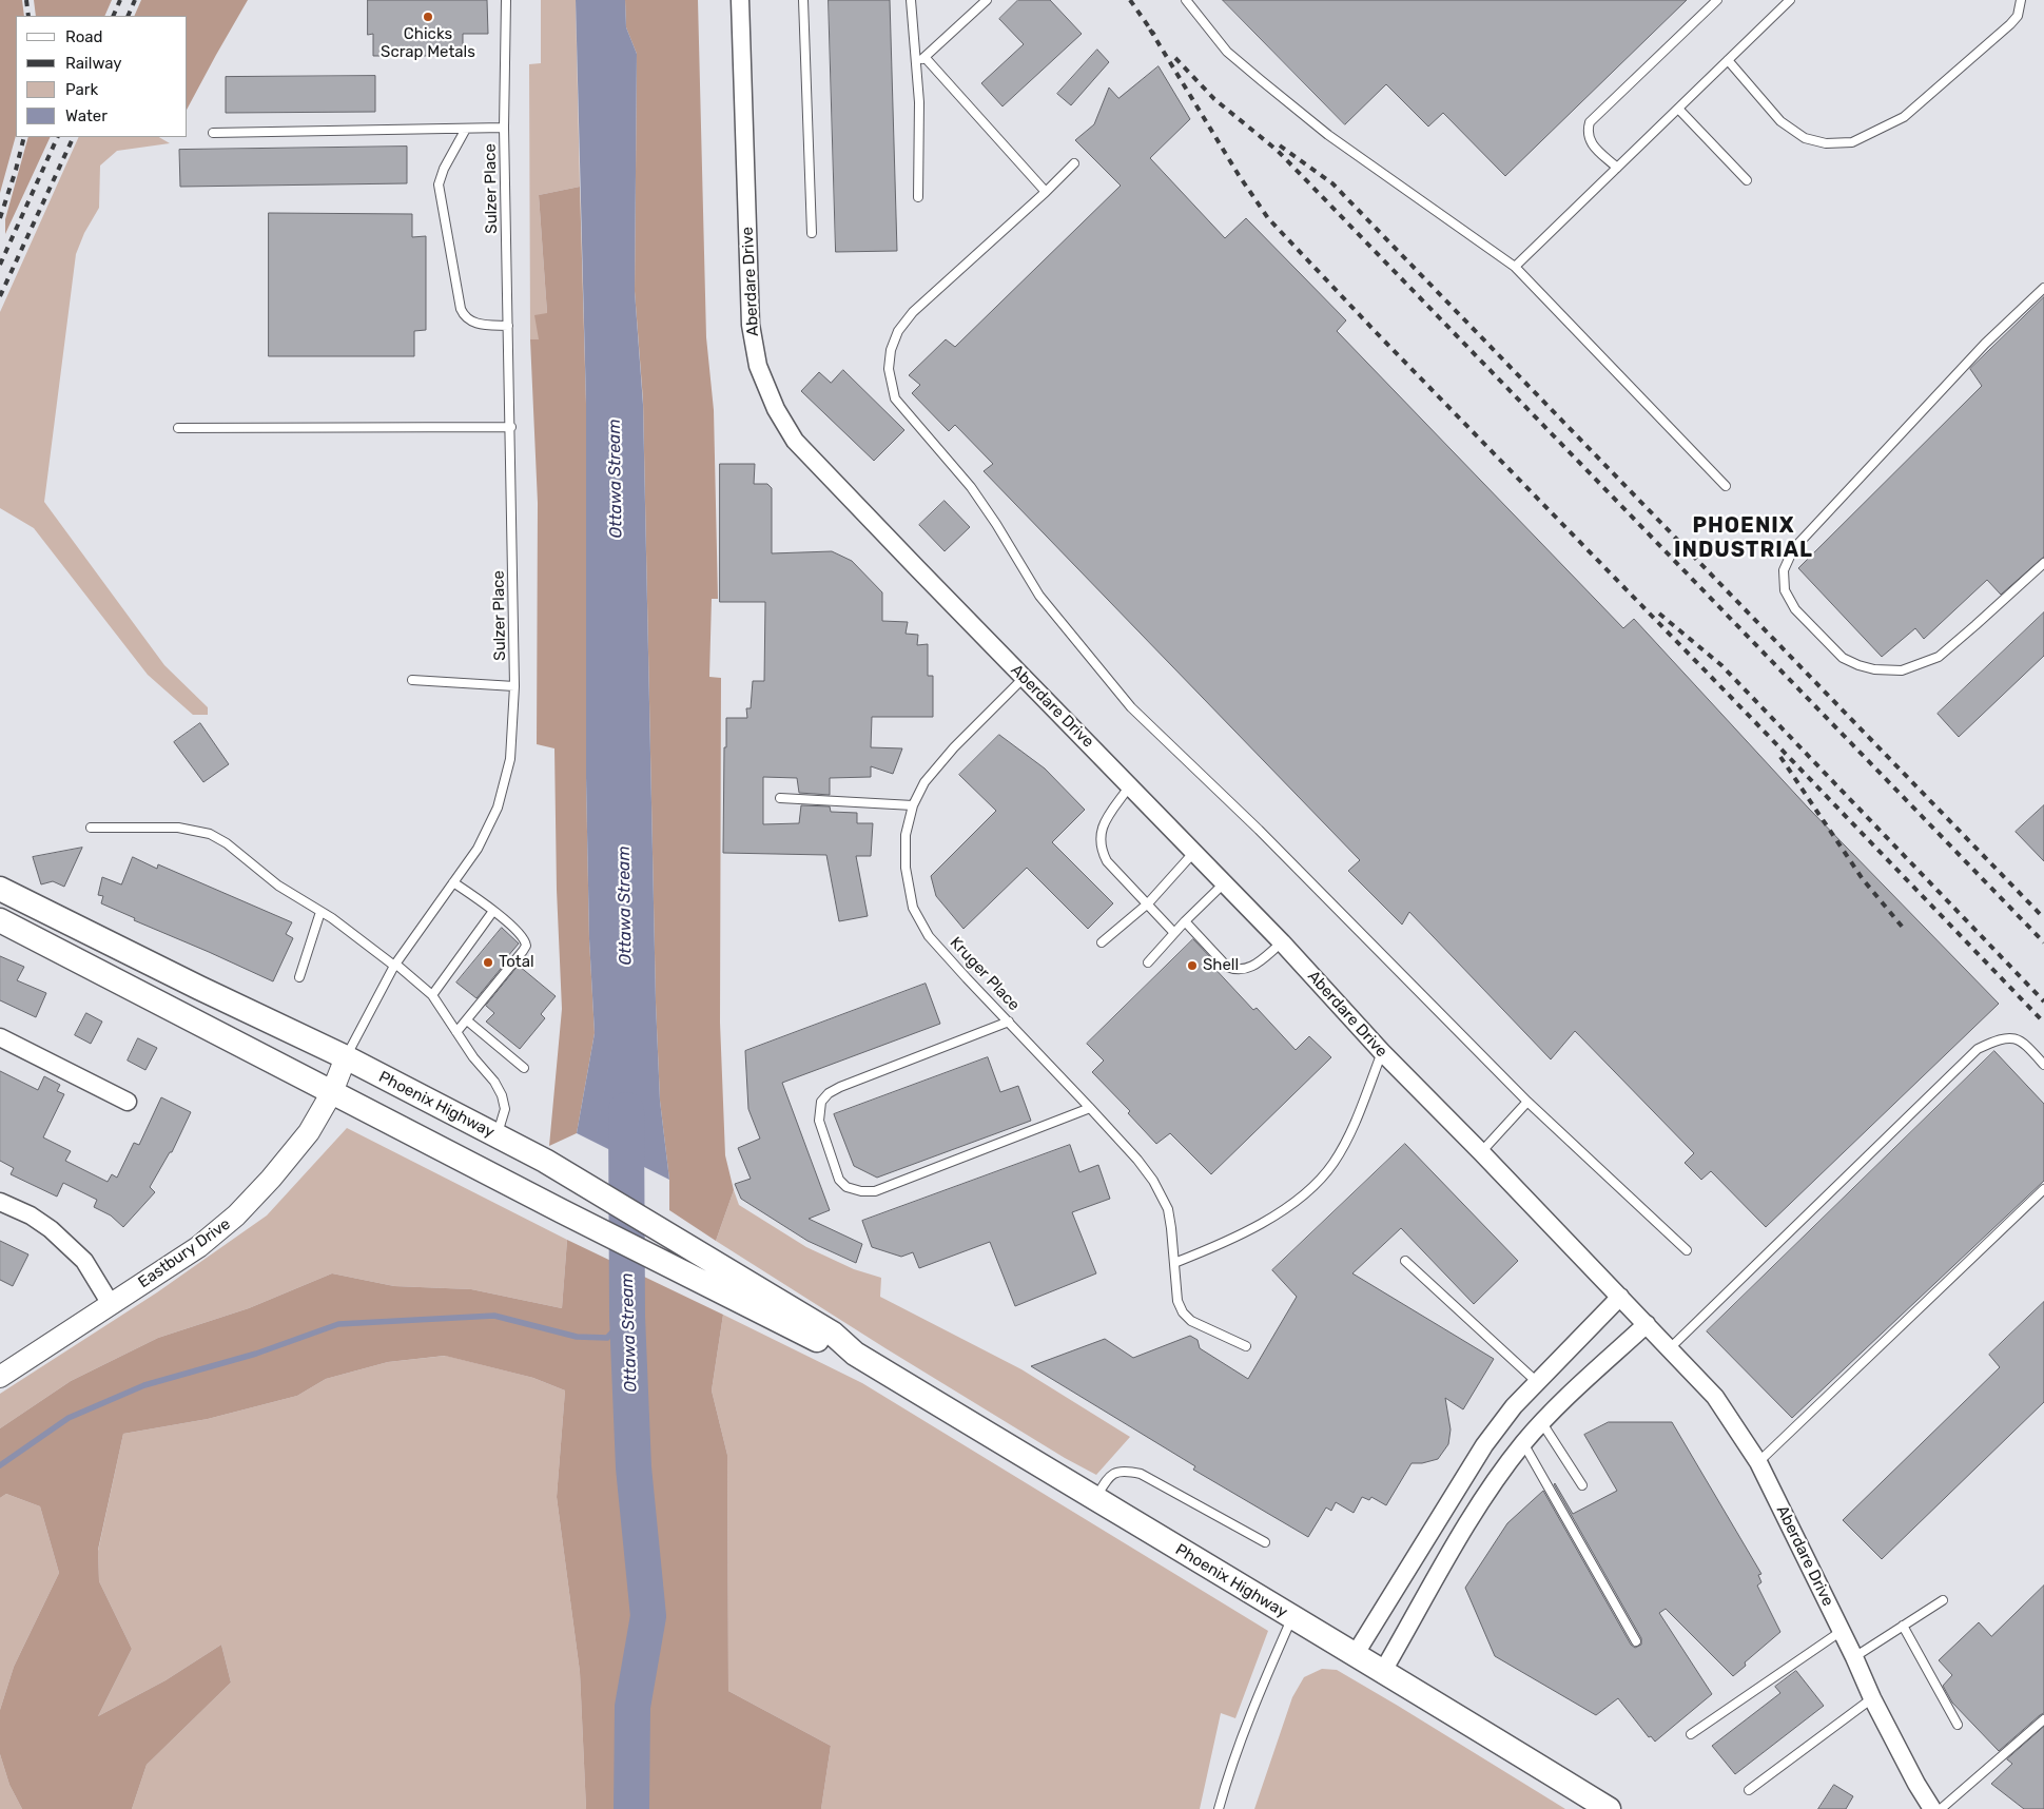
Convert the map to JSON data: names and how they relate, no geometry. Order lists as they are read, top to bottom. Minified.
{"streets":{"main road":["Phoenix Highway"],"street":["Aberdare Drive","Eastbury Drive"],"lane":["Sulzer Place","Kruger Place"]},"crossings":[["Sulzer Place","Phoenix Highway"],["Sulzer Place","Eastbury Drive"],["Aberdare Drive","Kruger Place"],["Phoenix Highway","Eastbury Drive"]],"districts":["PHOENIX INDUSTRIAL"],"water":["Ottawa Stream"],"places":["Chicks Scrap Metals","Total","Shell"],"legend":["Road","Railway","Park","Water"]}
